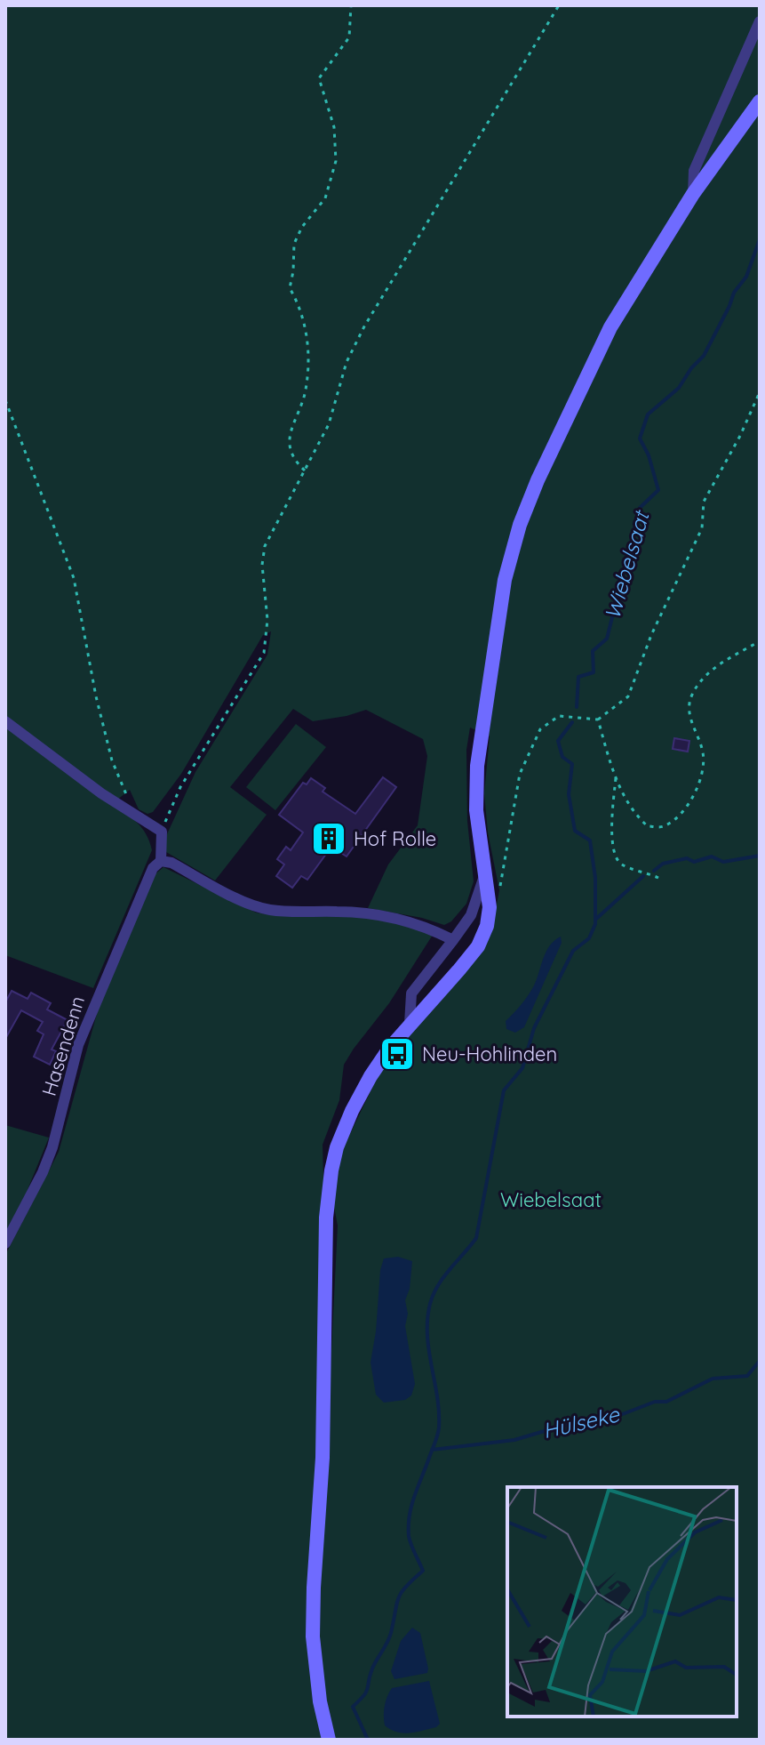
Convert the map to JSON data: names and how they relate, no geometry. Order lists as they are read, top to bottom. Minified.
{"streets":{"street":["Hasendenn"]},"water":["Wiebelsaat","Hülseke"],"parks":["Wiebelsaat"],"places":{"building":["Hof Rolle"],"bus stop":["Neu-Hohlinden"]}}
